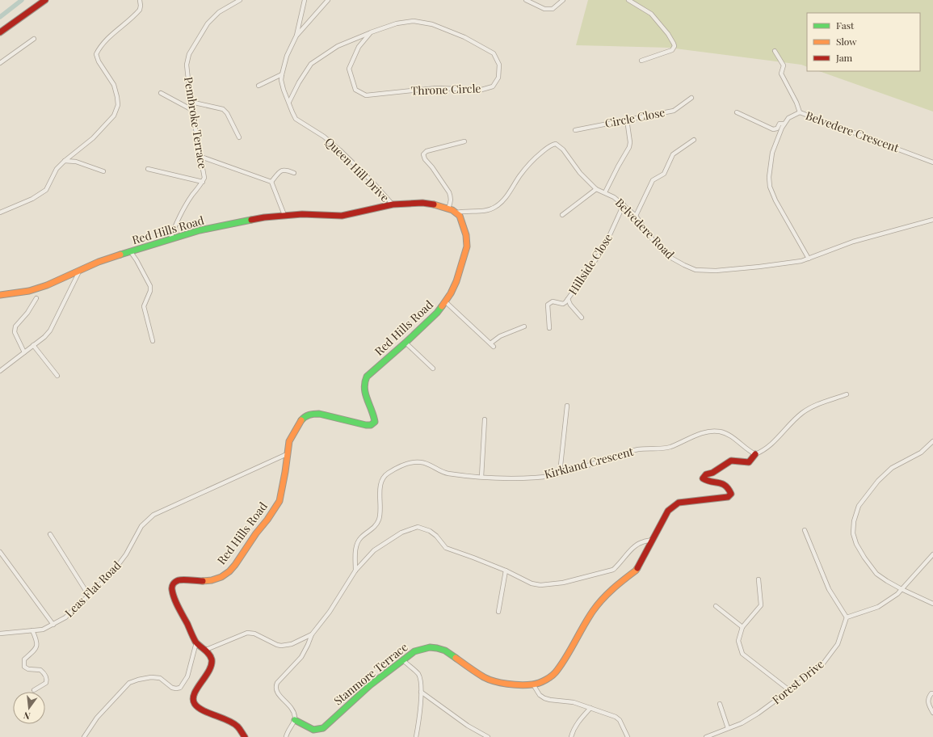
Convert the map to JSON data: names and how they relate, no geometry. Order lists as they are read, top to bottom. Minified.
{"streets":{"main road":["Red Hills Road","Stanmore Terrace"],"street":["Throne Circle","Circle Close","Pembroke Terrace","Belvedere Crescent","Queen Hill Drive","Belvedere Road","Hillside Close","Kirkland Crescent","Leas Flat Road","Forest Drive"]},"crossings":[["Throne Circle","Queen Hill Drive"],["Pembroke Terrace","Red Hills Road"],["Belvedere Crescent","Belvedere Road"],["Queen Hill Drive","Red Hills Road"],["Belvedere Road","Red Hills Road"],["Belvedere Road","Hillside Close"],["Red Hills Road","Leas Flat Road"],["Kirkland Crescent","Stanmore Terrace"]],"legend":["Fast","Slow","Jam"],"north":"bottom"}
